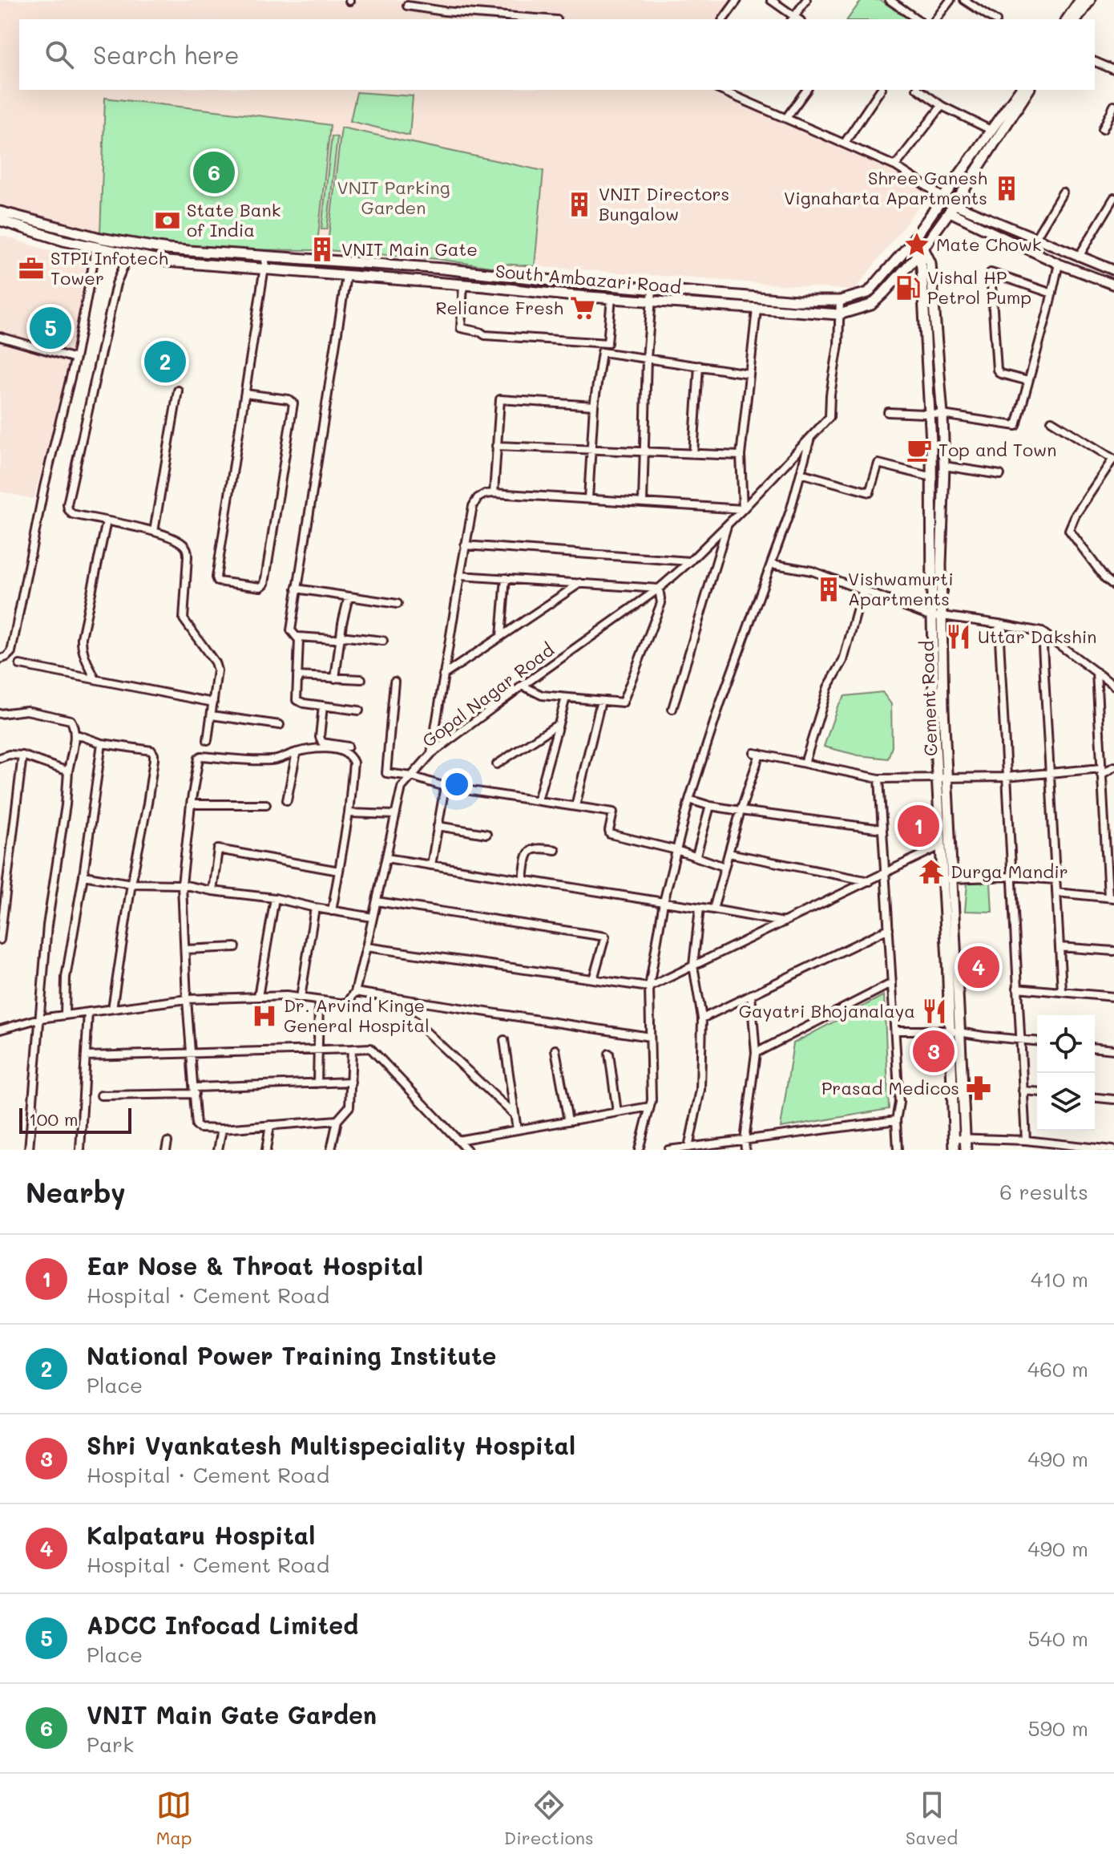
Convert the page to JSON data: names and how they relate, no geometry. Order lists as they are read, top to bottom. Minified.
{"streets":{"main road":["South Ambazari Road","Cement Road"],"street":["Gopal Nagar Road"]},"crossings":[["South Ambazari Road","Gopal Nagar Road"],["South Ambazari Road","Cement Road"]],"parks":["VNIT Parking Garden"],"places":{"building":["Shree Ganesh Vignaharta Apartments","VNIT Directors Bungalow","VNIT Main Gate","Vishwamurti Apartments"],"bank":["State Bank of India"],"place":["Mate Chowk"],"office":["STPI Infotech Tower"],"fuel station":["Vishal HP Petrol Pump"],"supermarket":["Reliance Fresh"],"cafe":["Top and Town"],"restaurant":["Uttar Dakshin","Gayatri Bhojanalaya"],"temple":["Durga Mandir"],"hospital":["Dr. Arvind Kinge General Hospital"],"pharmacy":["Prasad Medicos"]},"scale_bar":"100 m","page":{"search":"Search here","pins":["6","5","2","1","4","3"],"scale":"100 m","heading":["Nearby","6 results"],"list":[{"mark":"1","name":"Ear Nose & Throat Hospital","note":"Hospital · Cement Road","value":"410 m"},{"mark":"2","name":"National Power Training Institute","note":"Place","value":"460 m"},{"mark":"3","name":"Shri Vyankatesh Multispeciality Hospital","note":"Hospital · Cement Road","value":"490 m"},{"mark":"4","name":"Kalpataru Hospital","note":"Hospital · Cement Road","value":"490 m"},{"mark":"5","name":"ADCC Infocad Limited","note":"Place","value":"540 m"},{"mark":"6","name":"VNIT Main Gate Garden","note":"Park","value":"590 m"}],"nav":["Map","Directions","Saved"]}}
